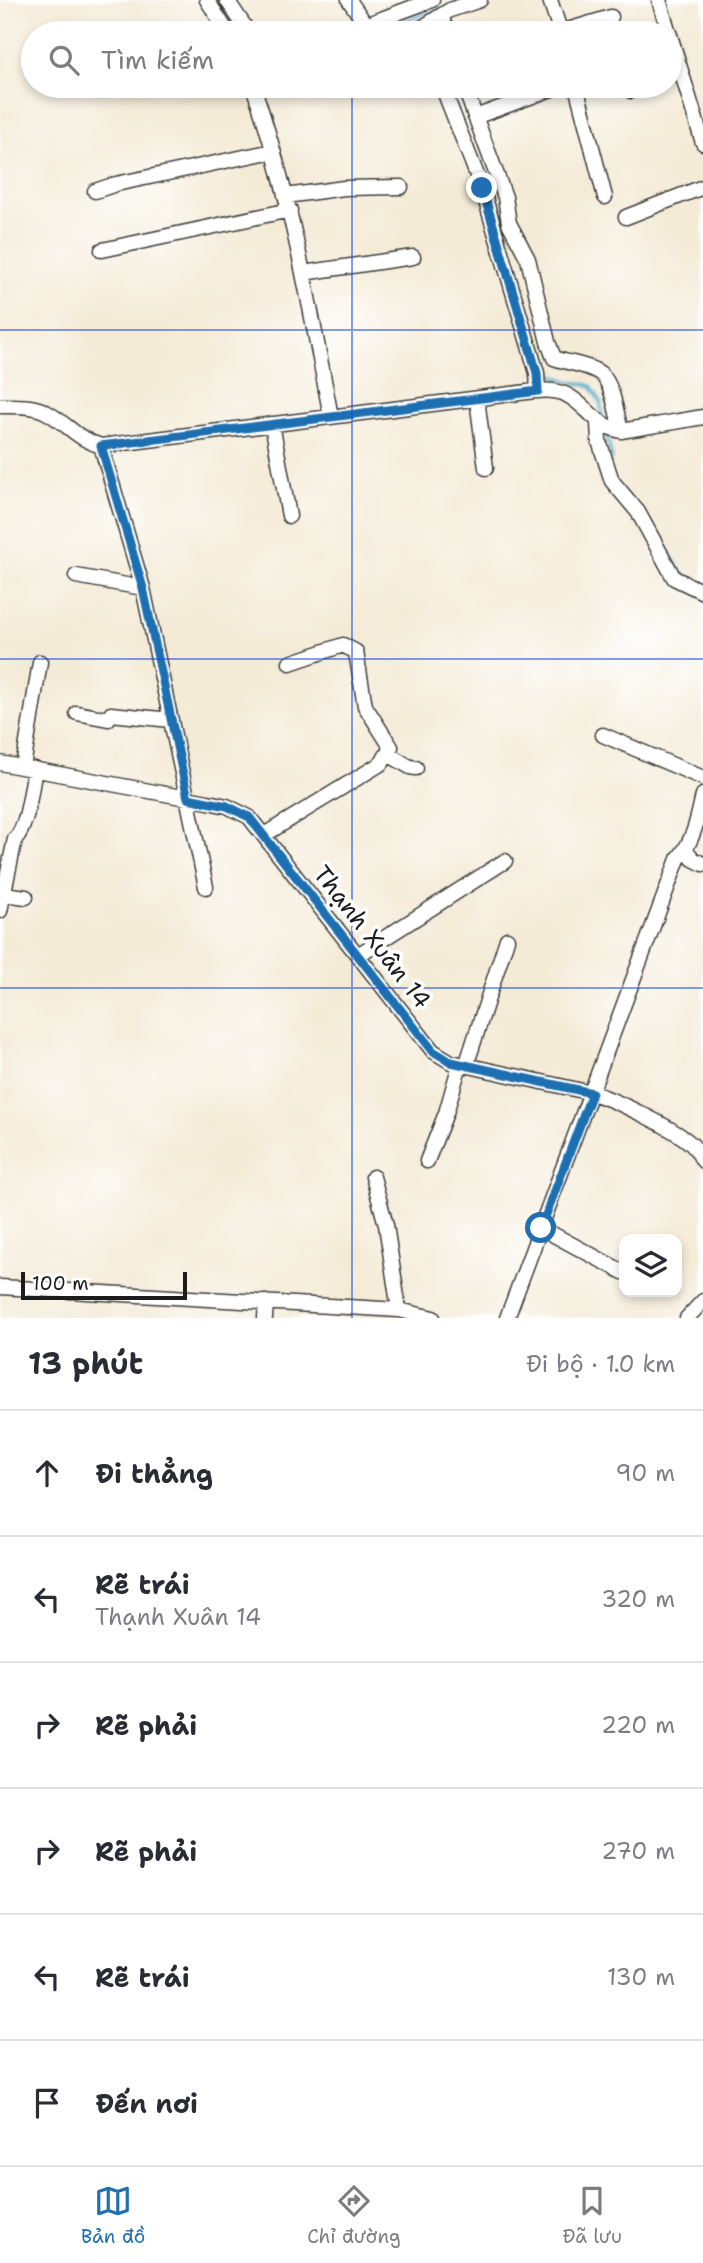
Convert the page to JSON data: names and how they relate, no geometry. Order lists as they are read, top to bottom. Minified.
{"streets":{"street":["Thạnh Xuân 14"]},"scale_bar":"100 m","page":{"search":"Tìm kiếm","scale":"100 m","heading":["13 phút","Đi bộ · 1.0 km"],"list":[["Đi thẳng","90 m"],["Rẽ trái","Thạnh Xuân 14","320 m"],["Rẽ phải","220 m"],["Rẽ phải","270 m"],["Rẽ trái","130 m"],"Đến nơi"],"nav":["Bản đồ","Chỉ đường","Đã lưu"]}}
